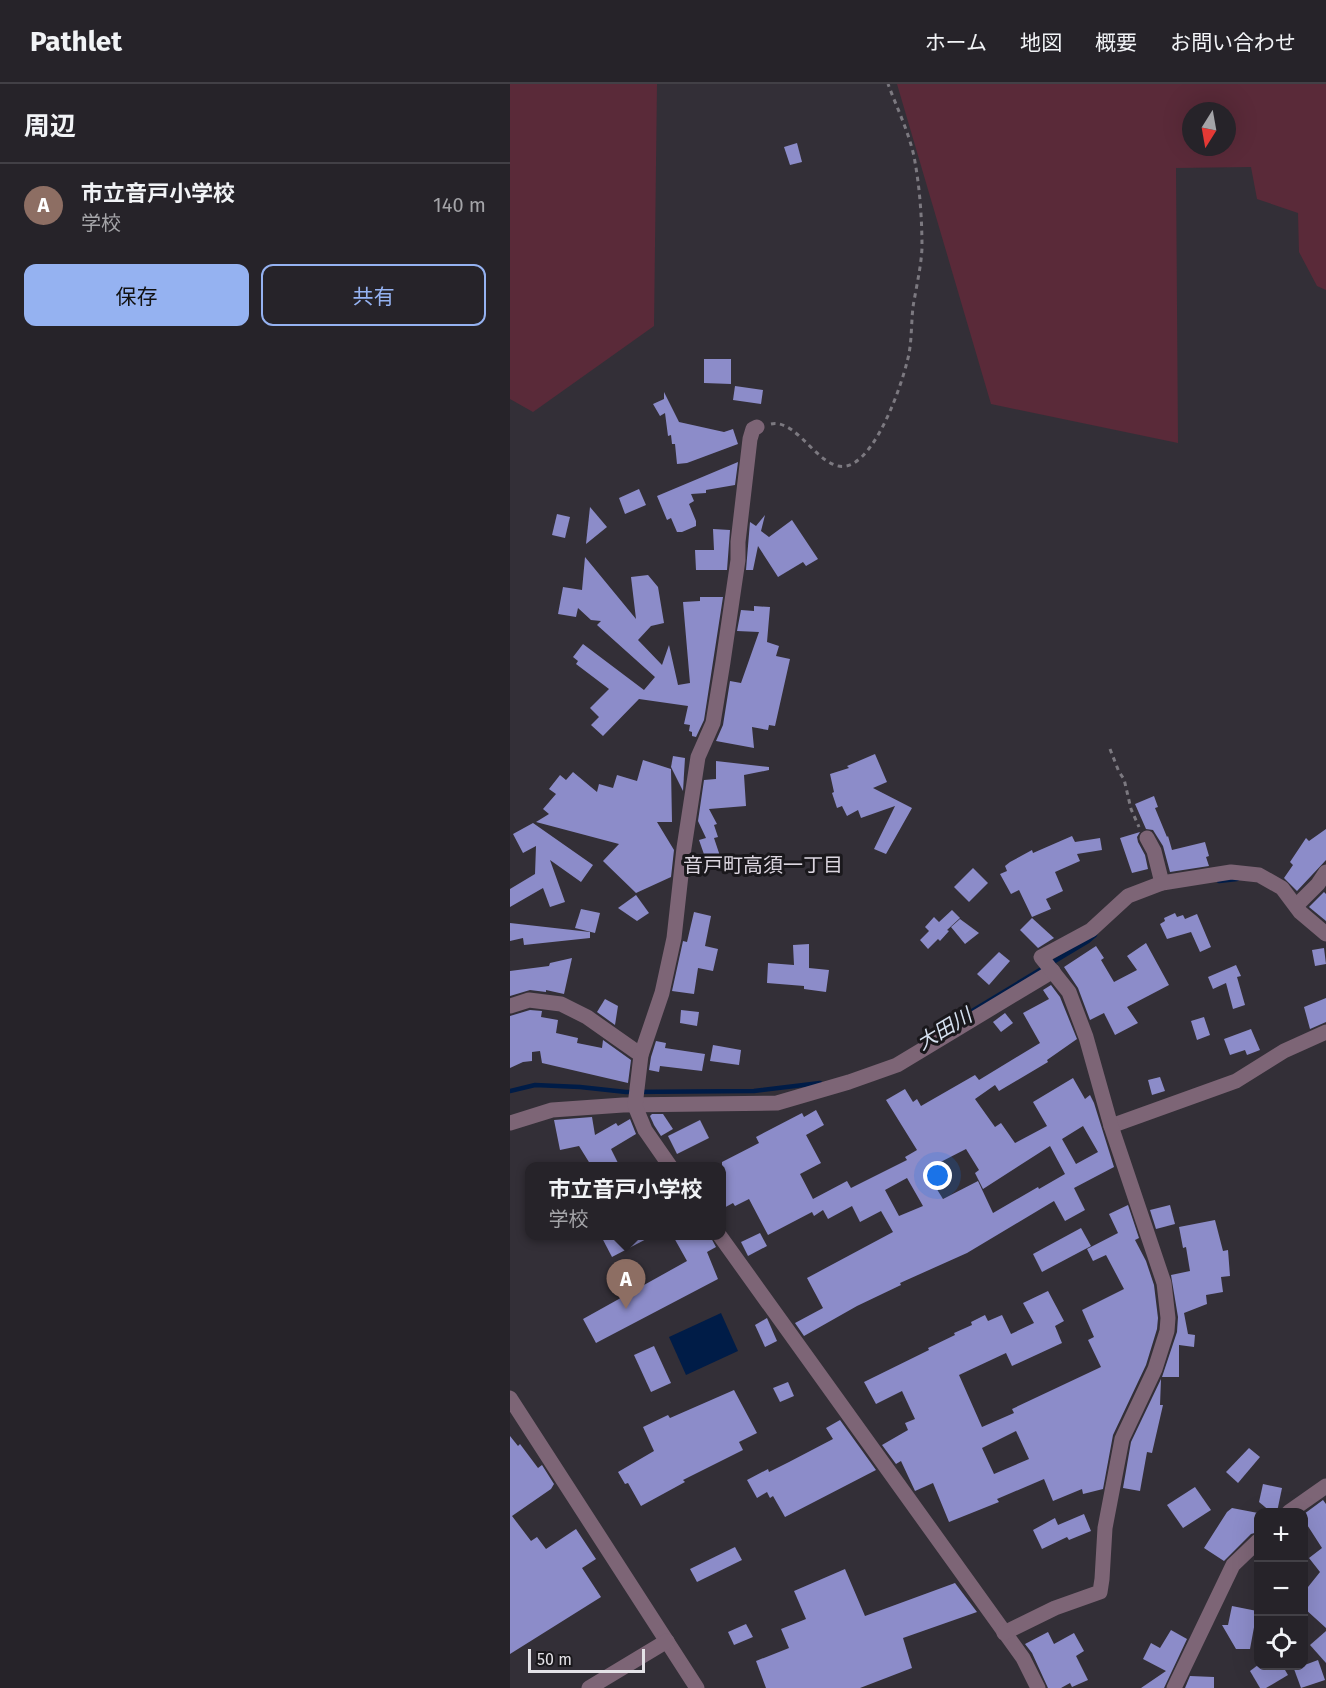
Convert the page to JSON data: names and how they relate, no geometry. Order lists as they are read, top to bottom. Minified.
{"districts":["音戸町高須一丁目"],"water":["大田川"],"scale_bar":"50 m","north":"bottom","page":{"header":"Pathlet","nav":["ホーム","地図","概要","お問い合わせ"],"heading":"周辺","list":[{"mark":"A","name":"市立音戸小学校","note":"学校","value":"140 m"}],"buttons":["保存","共有"],"popup":["市立音戸小学校","学校"],"pins":"A","map_buttons":["+","−"],"scale":"50 m"}}
